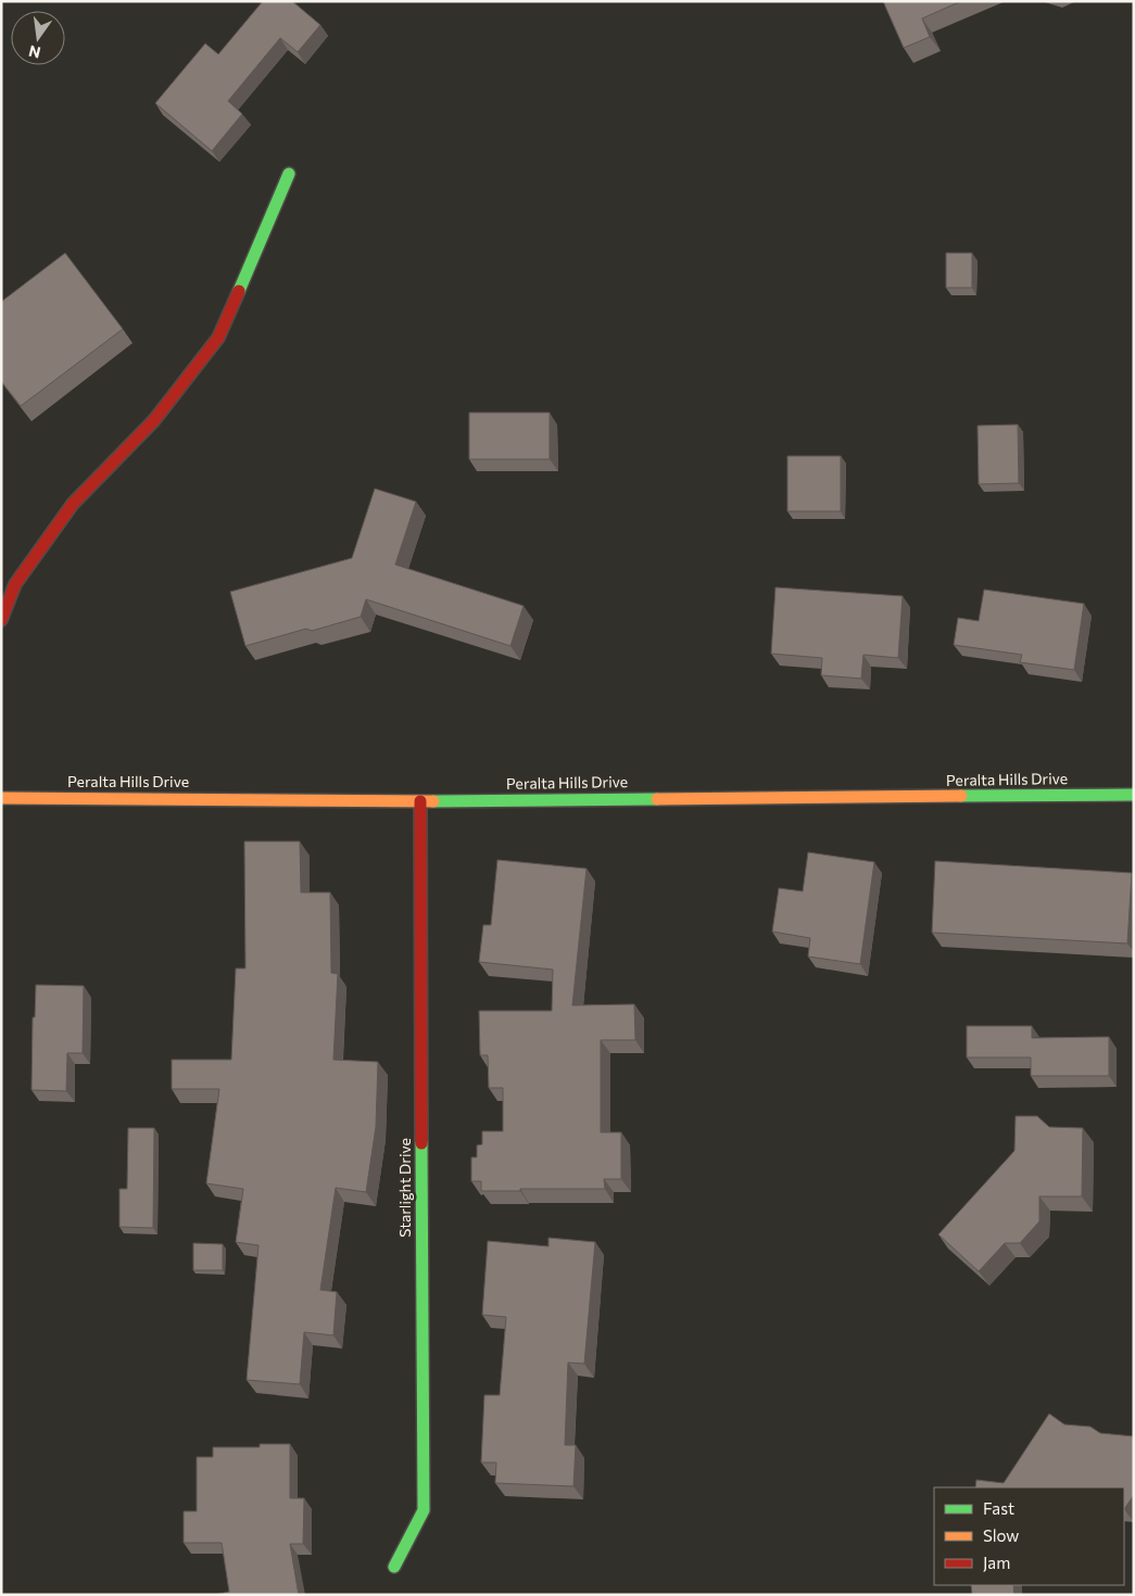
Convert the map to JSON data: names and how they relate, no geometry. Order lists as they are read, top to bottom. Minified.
{"streets":{"street":["Peralta Hills Drive","Starlight Drive"]},"crossings":[["Peralta Hills Drive","Starlight Drive"]],"legend":["Fast","Slow","Jam"],"north":"bottom"}
